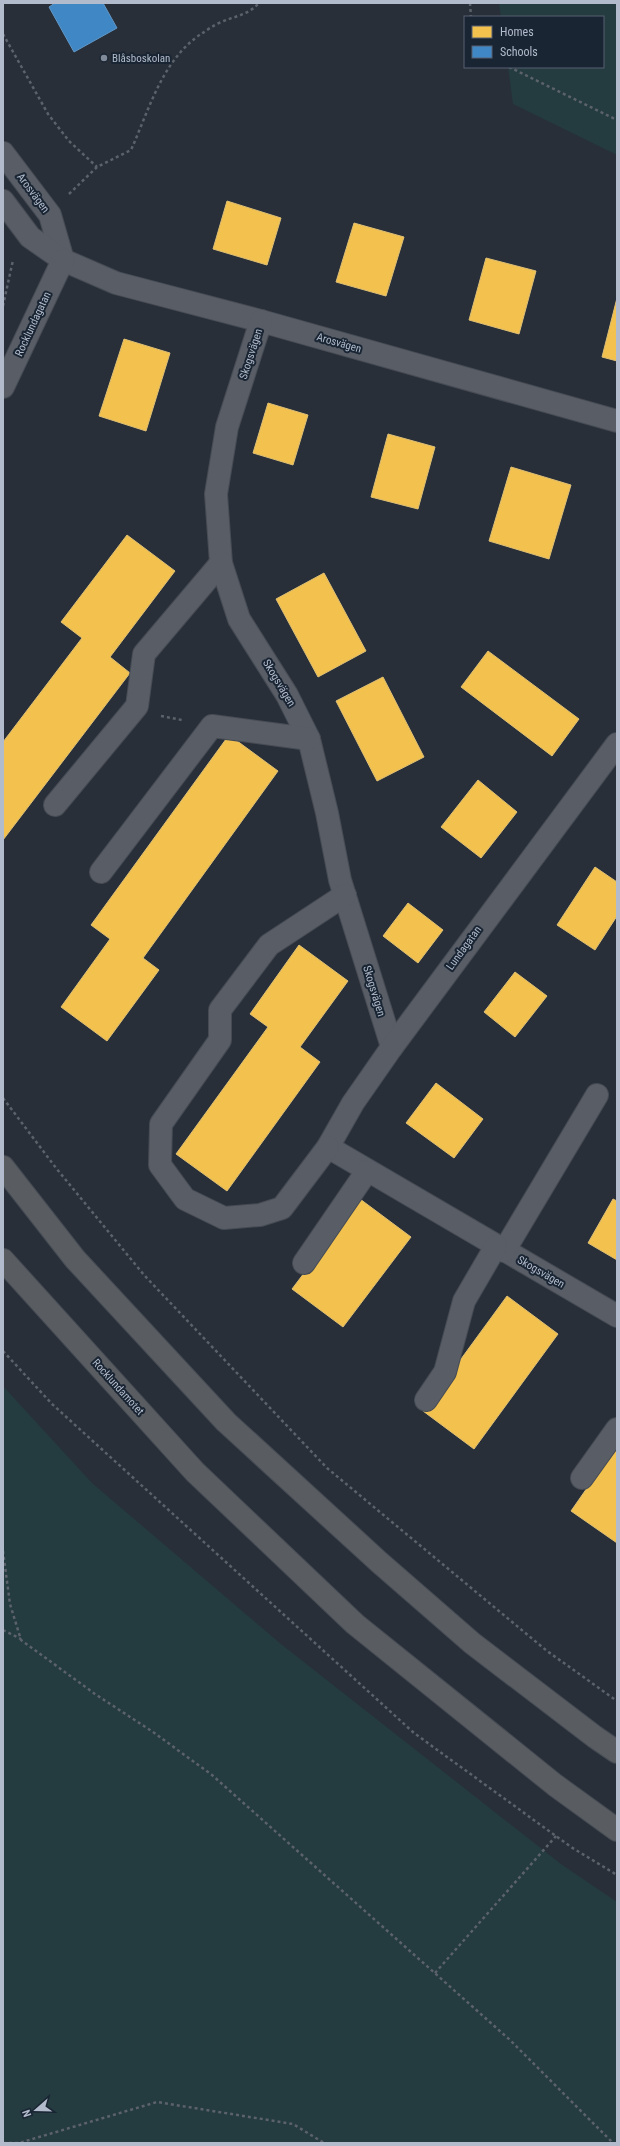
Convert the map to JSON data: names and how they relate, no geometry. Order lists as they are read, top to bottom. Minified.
{"streets":{"highway":["Rocklundamotet"],"street":["Arosvägen","Rocklundagatan","Skogsvägen","Lundagatan"]},"crossings":[["Arosvägen","Rocklundagatan"],["Arosvägen","Skogsvägen"],["Skogsvägen","Lundagatan"]],"places":["Blåsboskolan"],"legend":["Homes","Schools"],"north":"left"}
